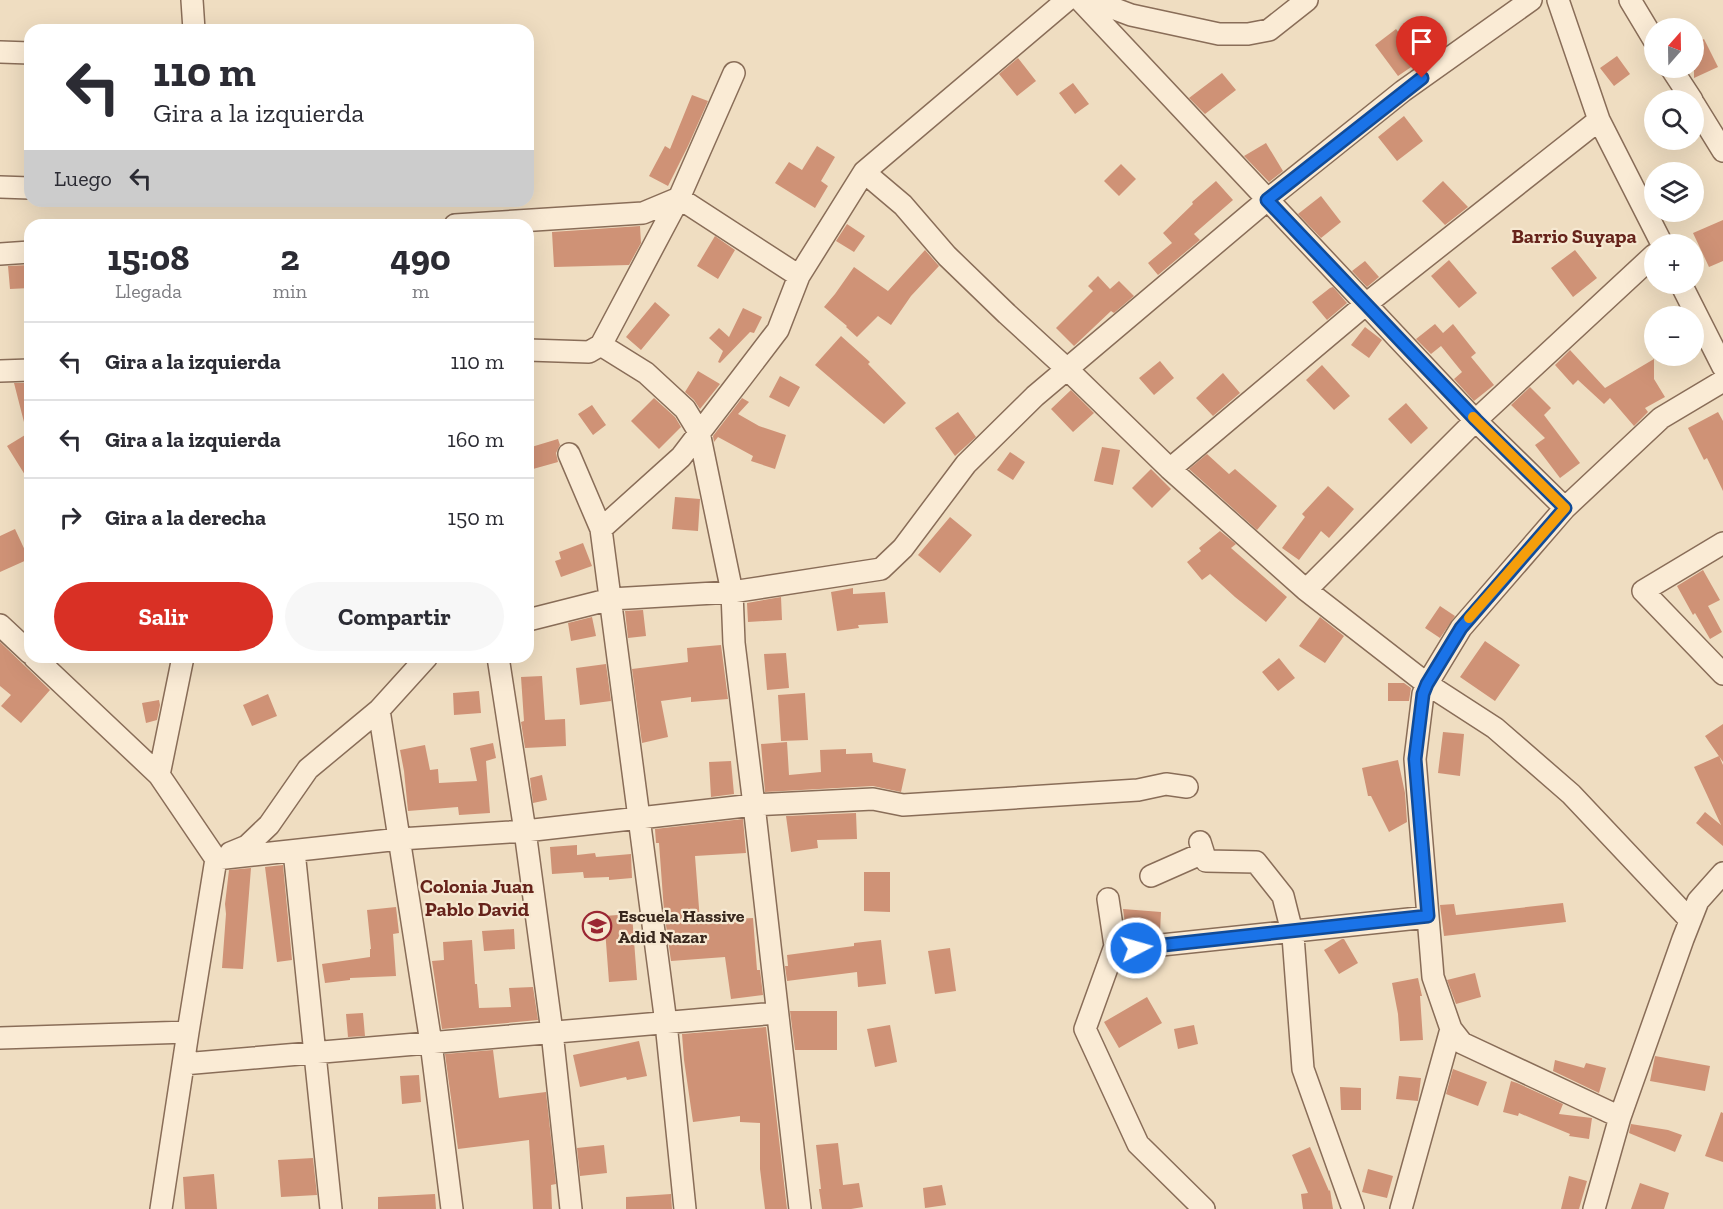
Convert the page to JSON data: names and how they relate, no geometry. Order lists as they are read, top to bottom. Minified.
{"districts":["Barrio Suyapa","Colonia Juan Pablo David"],"places":{"school or university":["Escuela Hassive Adid Nazar"]},"north":"top","page":{"map_buttons":["+","−"],"turn":["110 m","Gira a la izquierda"],"then":"Luego","eta":["15:08","Llegada","2","min","490","m"],"list":[{"name":"Gira a la izquierda","value":"110 m"},{"name":"Gira a la izquierda","value":"160 m"},{"name":"Gira a la derecha","value":"150 m"}],"buttons":["Salir","Compartir"]}}
